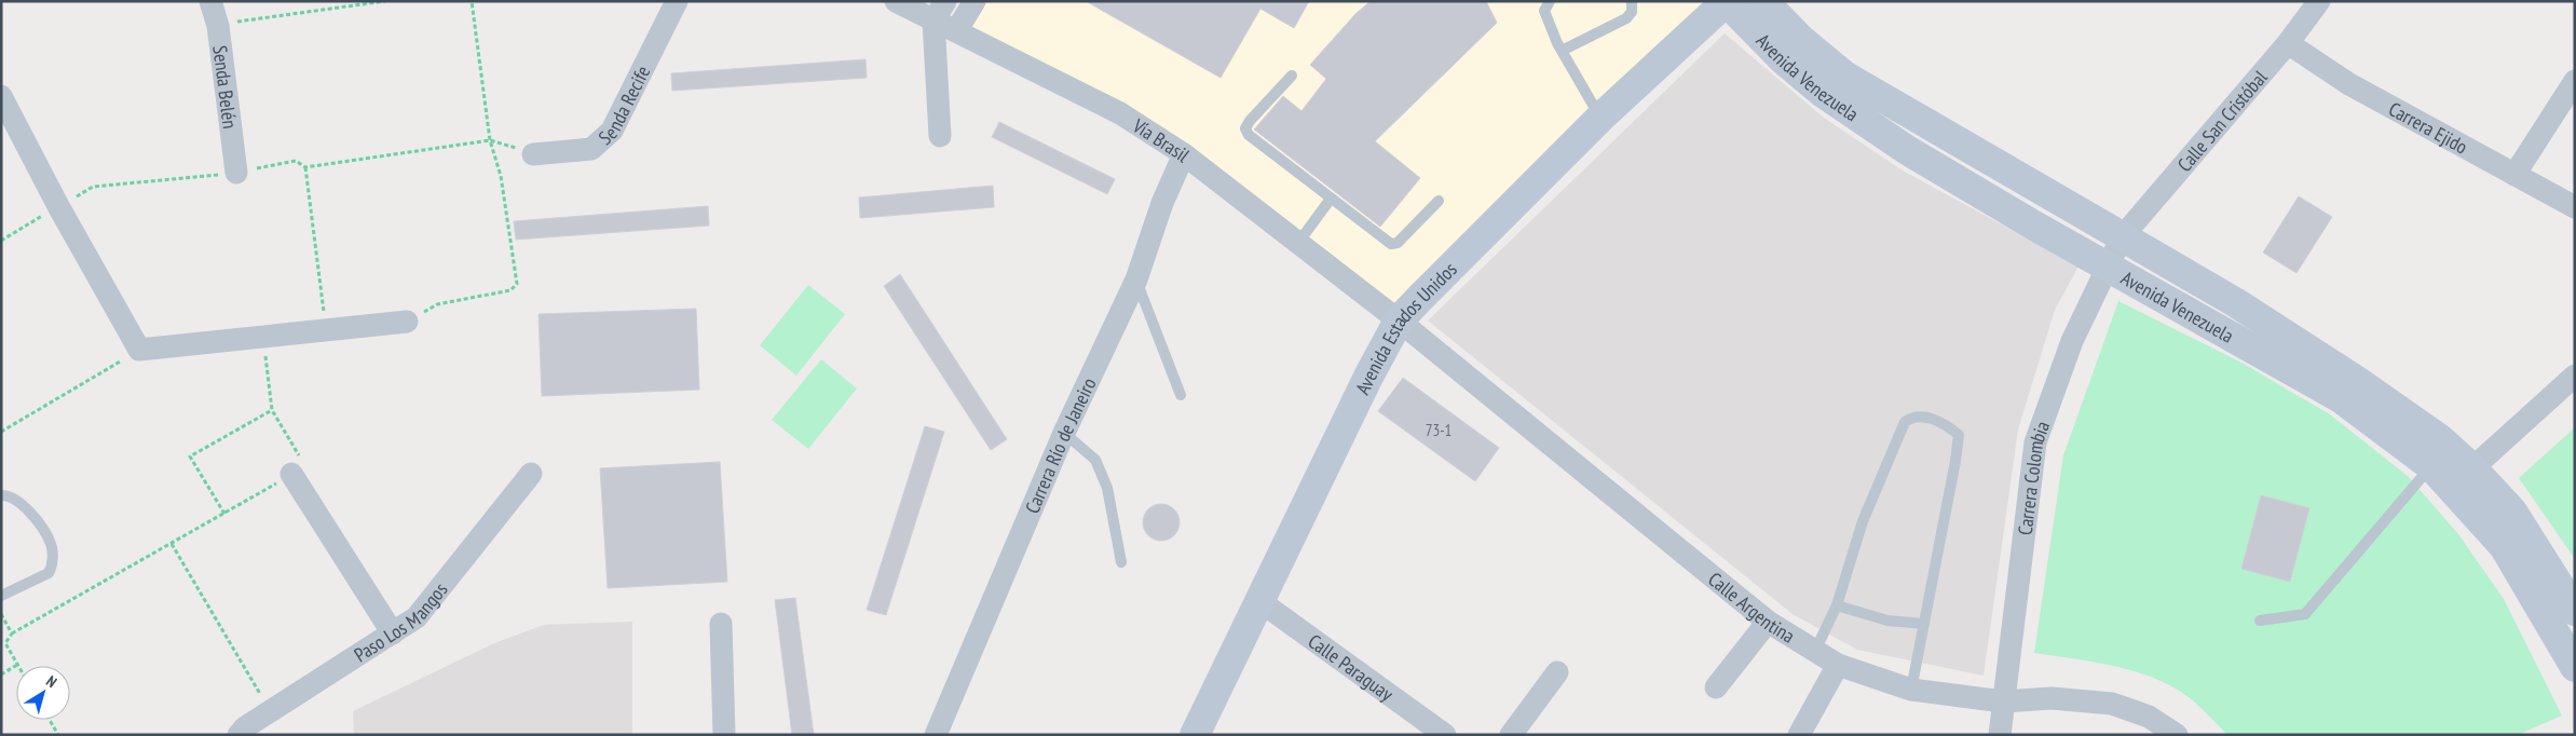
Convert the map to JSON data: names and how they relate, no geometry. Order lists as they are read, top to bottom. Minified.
{"streets":{"street":["Avenida Venezuela","Senda Belén","Senda Recife","Calle San Cristóbal","Carrera Ejido","Vía Brasil","Avenida Estados Unidos","Carrera Río de Janeiro","Carrera Colombia","Calle Argentina","Paso Los Mangos","Calle Paraguay"]},"crossings":[["Avenida Venezuela","Calle San Cristóbal"],["Avenida Venezuela","Avenida Estados Unidos"],["Avenida Venezuela","Carrera Colombia"],["Calle San Cristóbal","Carrera Ejido"],["Calle San Cristóbal","Carrera Colombia"],["Vía Brasil","Avenida Estados Unidos"],["Vía Brasil","Carrera Río de Janeiro"],["Vía Brasil","Calle Argentina"],["Avenida Estados Unidos","Calle Argentina"],["Avenida Estados Unidos","Calle Paraguay"],["Carrera Colombia","Calle Argentina"]],"house_numbers":["73-1"],"north":"top right"}
